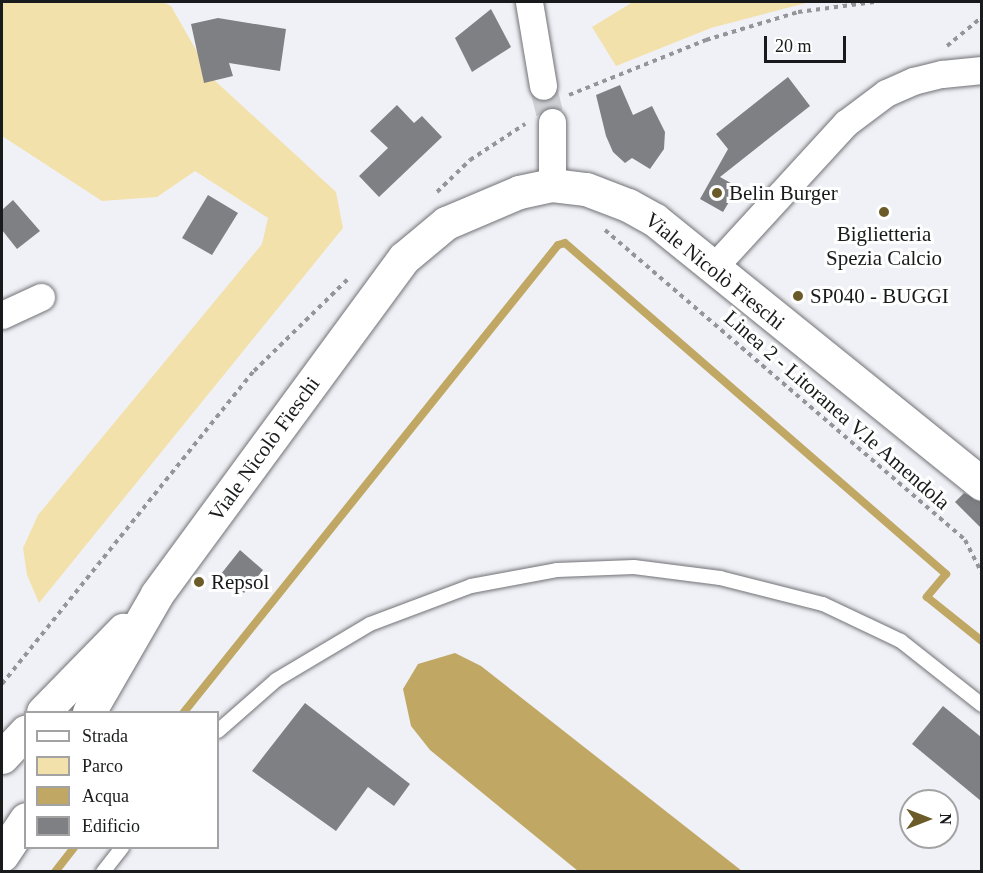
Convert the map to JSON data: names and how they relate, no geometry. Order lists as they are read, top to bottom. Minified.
{"streets":{"main road":["Viale Nicolò Fieschi"],"path":["Linea 2 - Litoranea V.le Amendola"]},"places":["Belin Burger","Biglietteria Spezia Calcio","SP040 - BUGGI","Repsol"],"legend":["Strada","Parco","Acqua","Edificio"],"scale_bar":"20 m","north":"right"}
